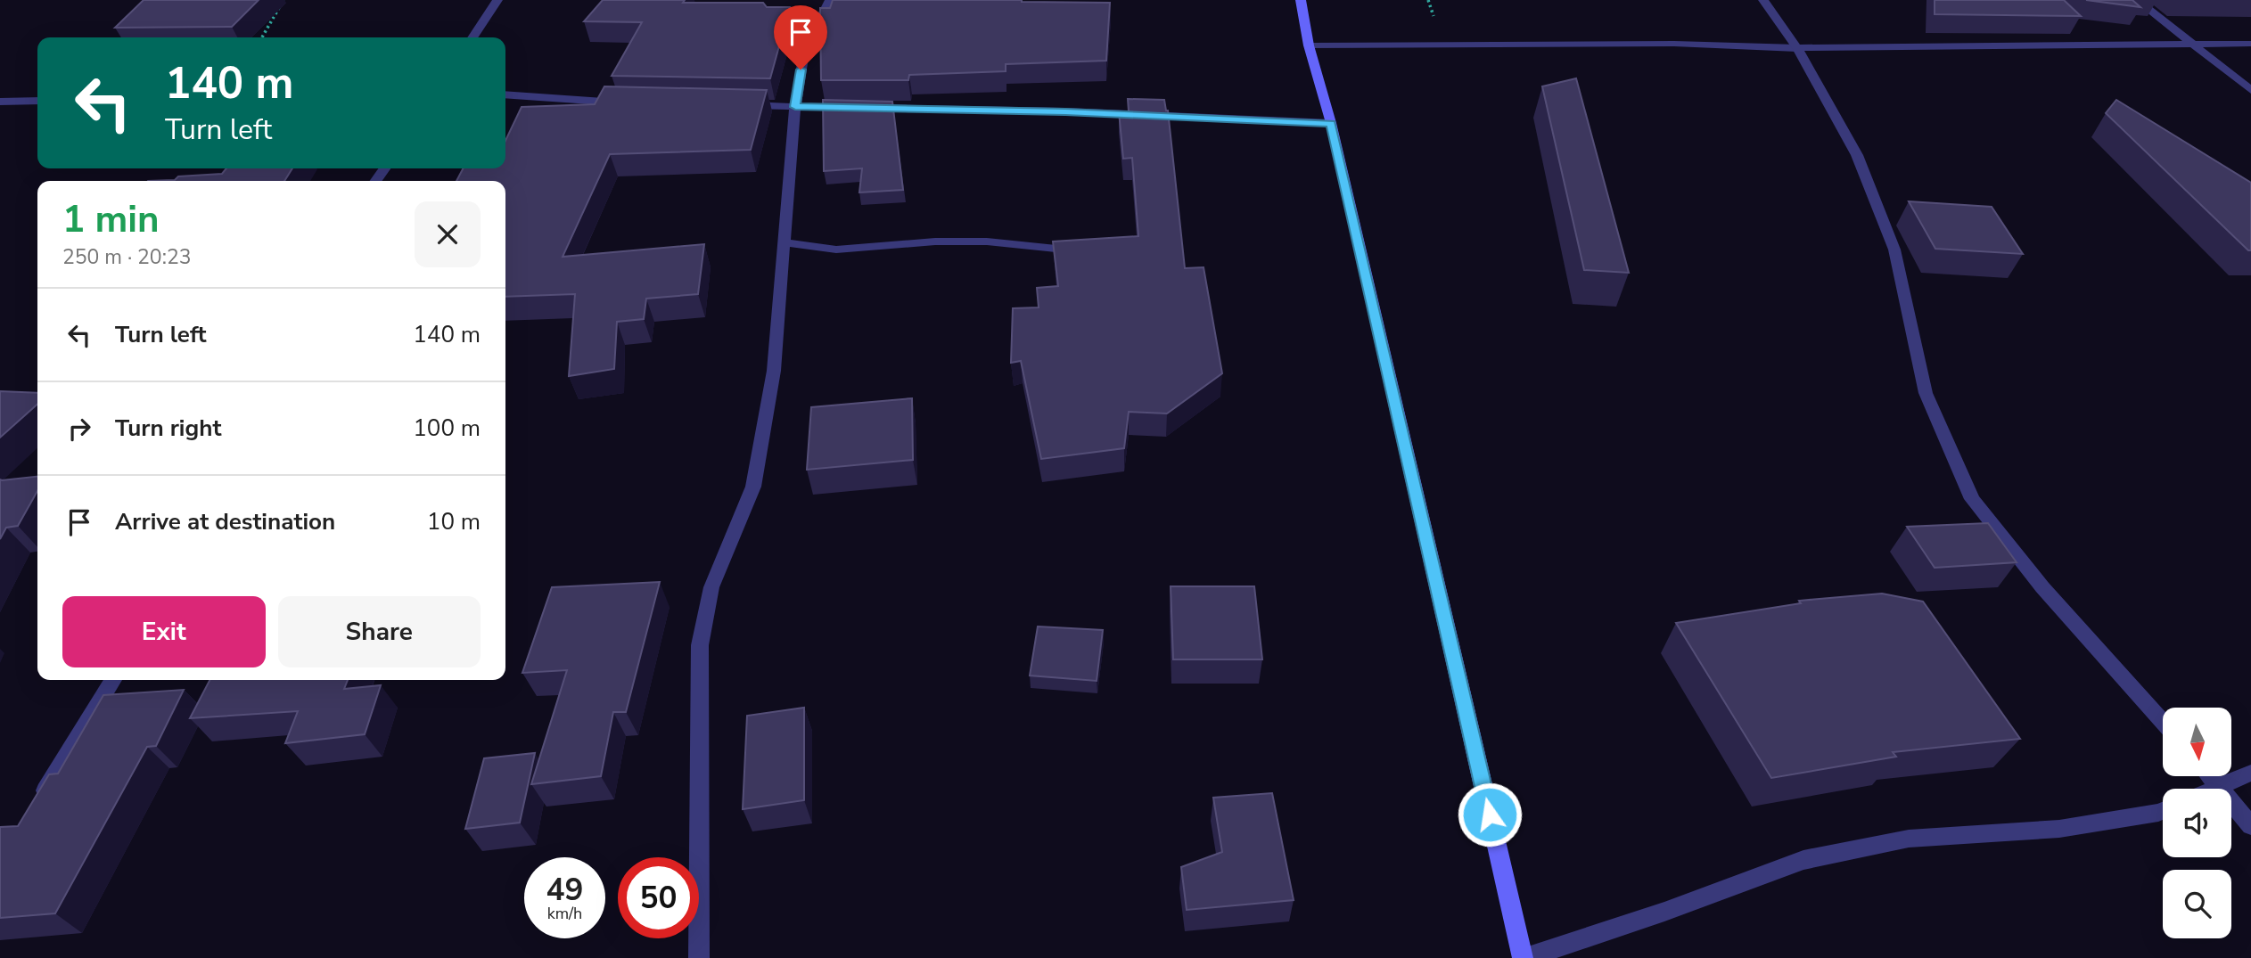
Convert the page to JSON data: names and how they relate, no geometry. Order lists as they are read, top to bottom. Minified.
{"north":"bottom","page":{"turn":["140 m","Turn left"],"heading":["1 min","250 m · 20:23"],"list":[{"name":"Turn left","value":"140 m"},{"name":"Turn right","value":"100 m"},{"name":"Arrive at destination","value":"10 m"}],"buttons":["Exit","Share"],"speed":"49 km/h","limit":"50"}}
